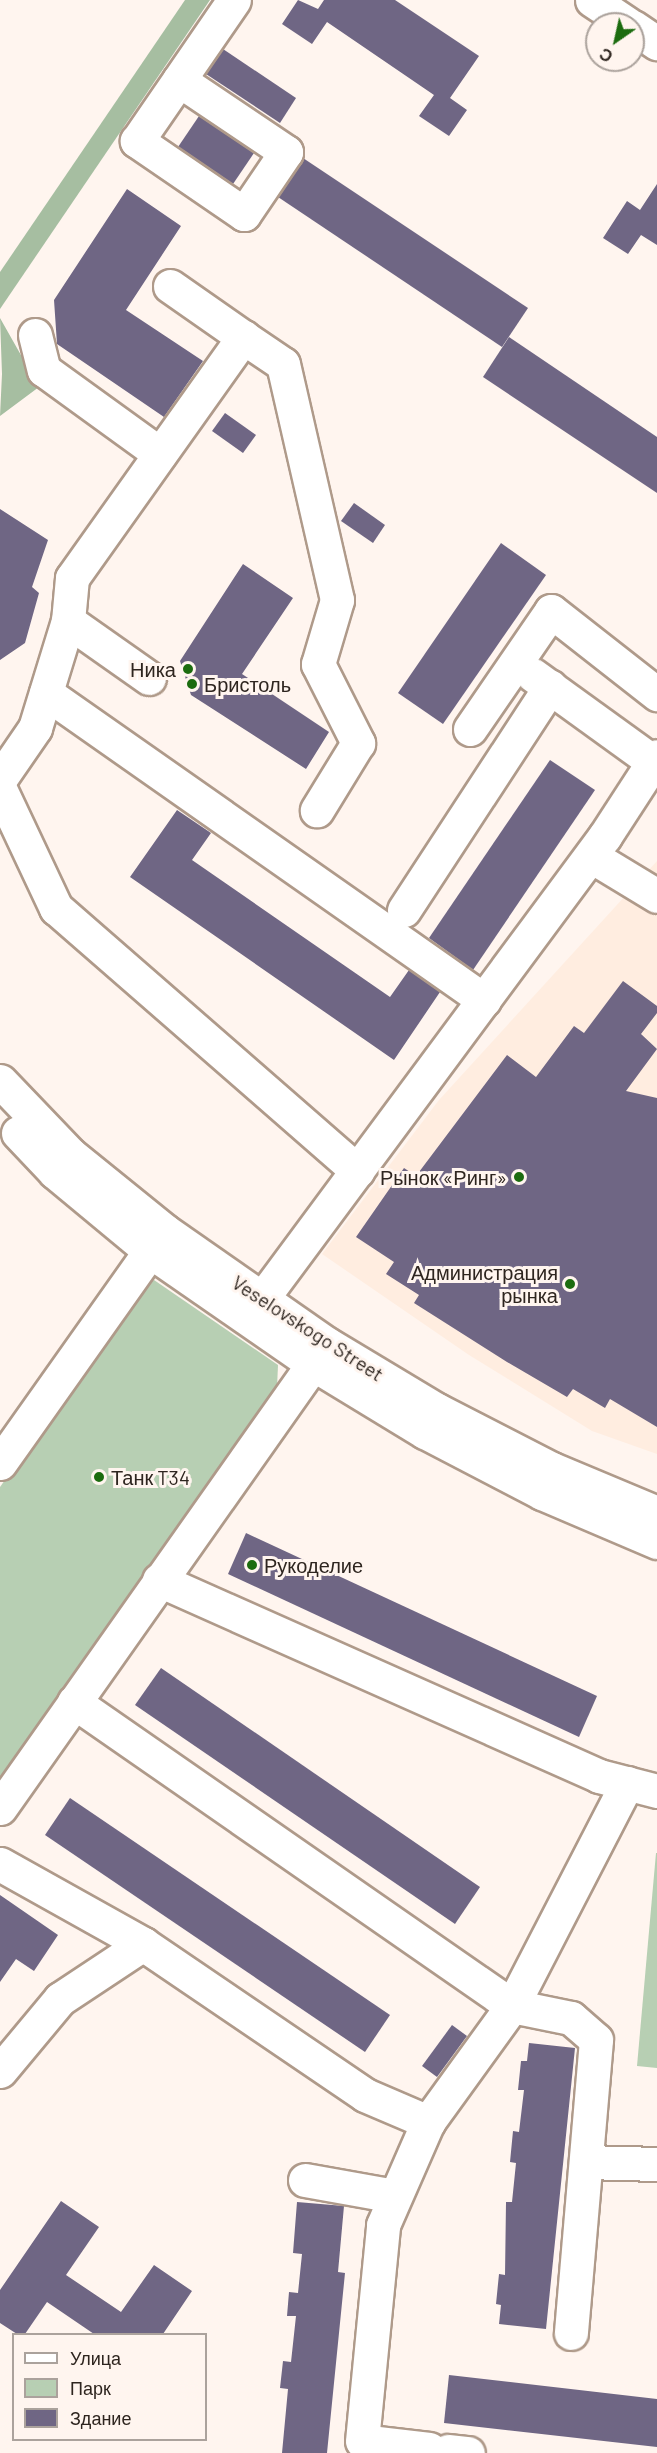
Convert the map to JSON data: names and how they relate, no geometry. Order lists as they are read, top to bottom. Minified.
{"streets":{"street":["Veselovskogo Street"]},"places":["Ника","Бристоль","Рынок «Ринг»","Администрация рынка","Танк T34","Рукоделие"],"legend":["Улица","Парк","Здание"],"north":"bottom left"}
